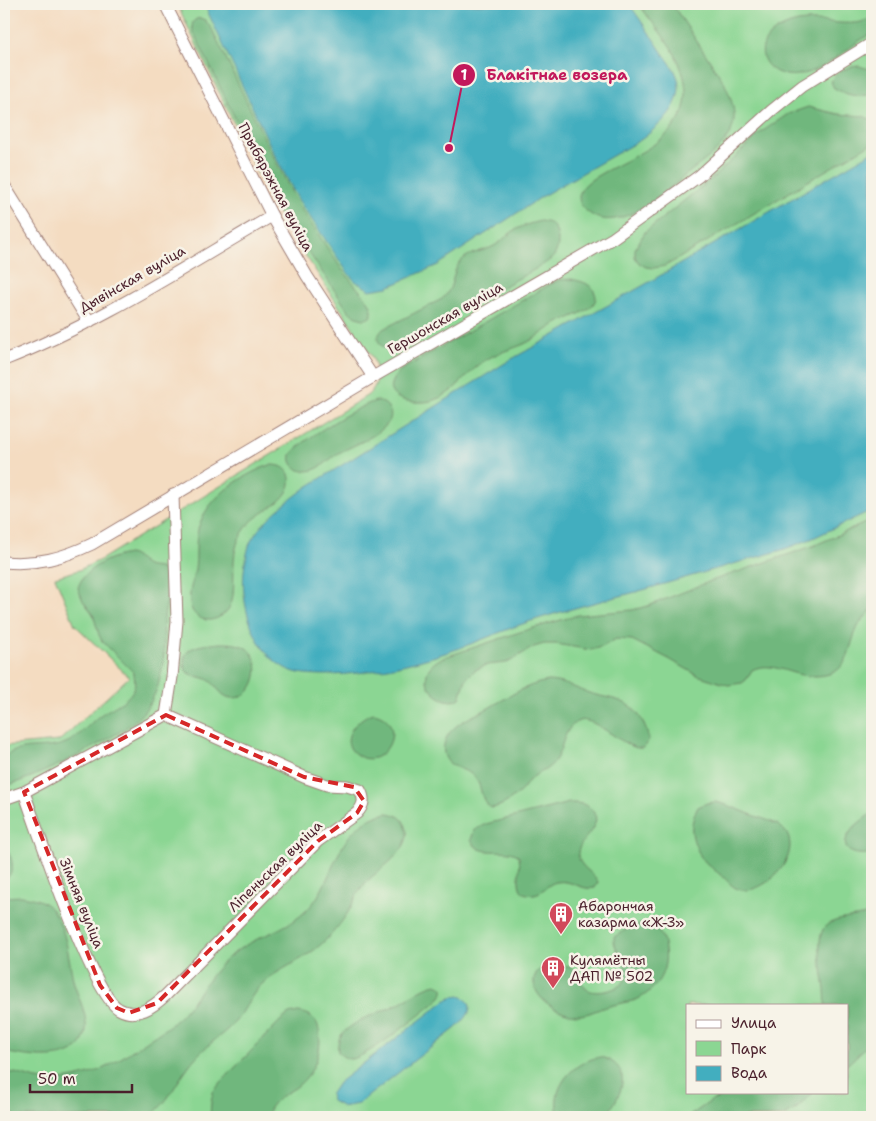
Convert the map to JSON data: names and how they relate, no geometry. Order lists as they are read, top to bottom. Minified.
{"streets":{"street":["Прыбярэжная вуліца","Дывінская вуліца","Гершонская вуліца","Ліпеньская вуліца","Зімняя вуліца"]},"crossings":[["Прыбярэжная вуліца","Дывінская вуліца"],["Прыбярэжная вуліца","Гершонская вуліца"],["Ліпеньская вуліца","Зімняя вуліца"]],"places":{"other":["Блакітнае возера"],"building":["Абарончая казарма «Ж-З»","Кулямётны ДАП № 502"]},"legend":["Улица","Парк","Вода"],"scale_bar":"50 m"}
